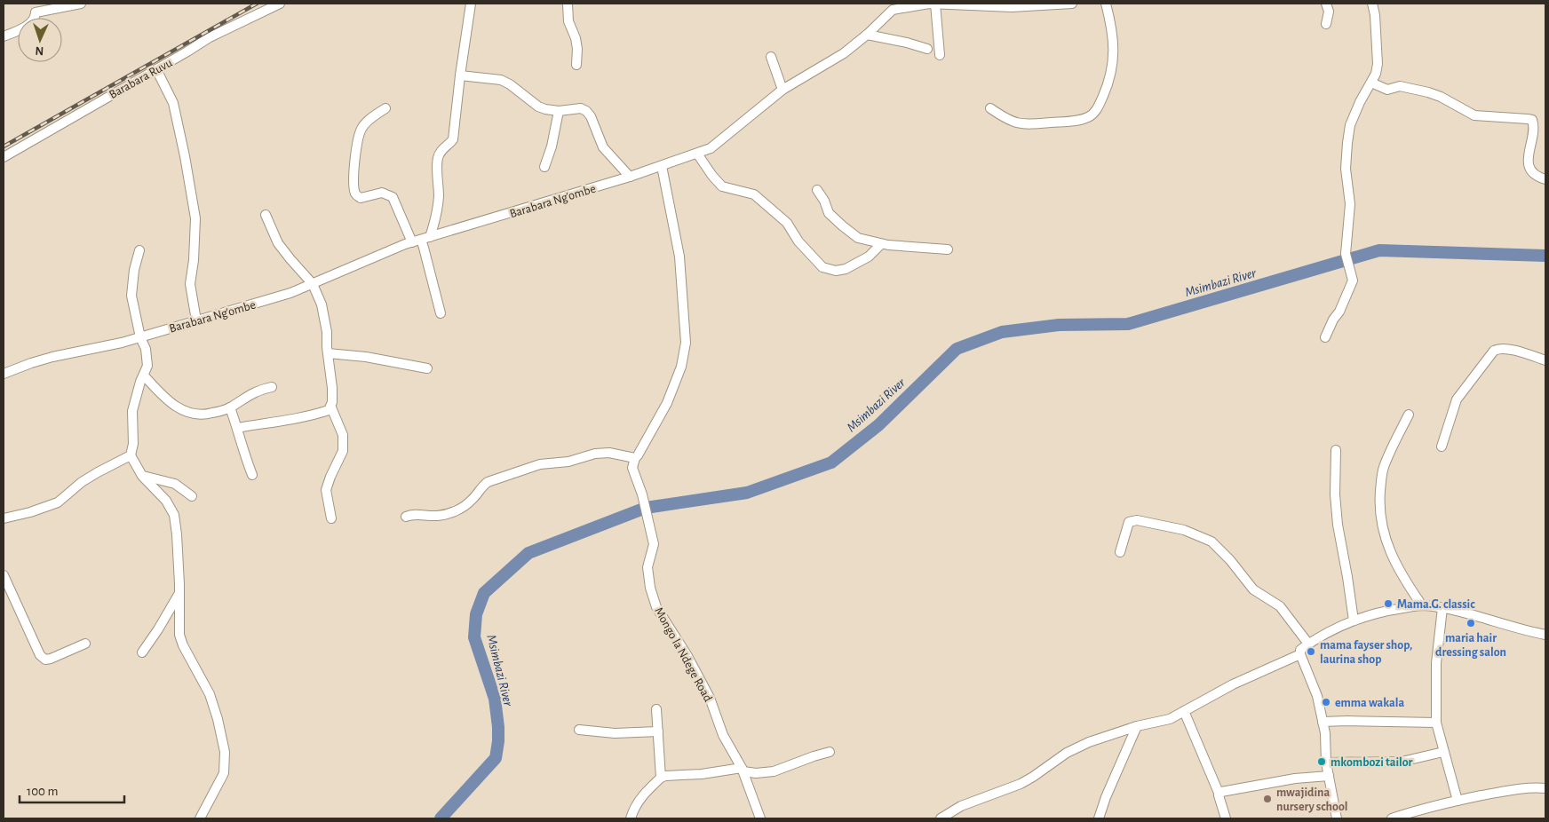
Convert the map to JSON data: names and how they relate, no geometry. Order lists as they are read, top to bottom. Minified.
{"streets":{"street":["Barabara Ruvu","Barabara Ng'ombe","Mongo la Ndege Road"]},"water":["Msimbazi River"],"places":["Mama.G. classic","maria hair dressing salon","mama fayser shop, laurina shop","emma wakala","mkombozi tailor","mwajidina nursery school"],"scale_bar":"100 m","north":"bottom"}
